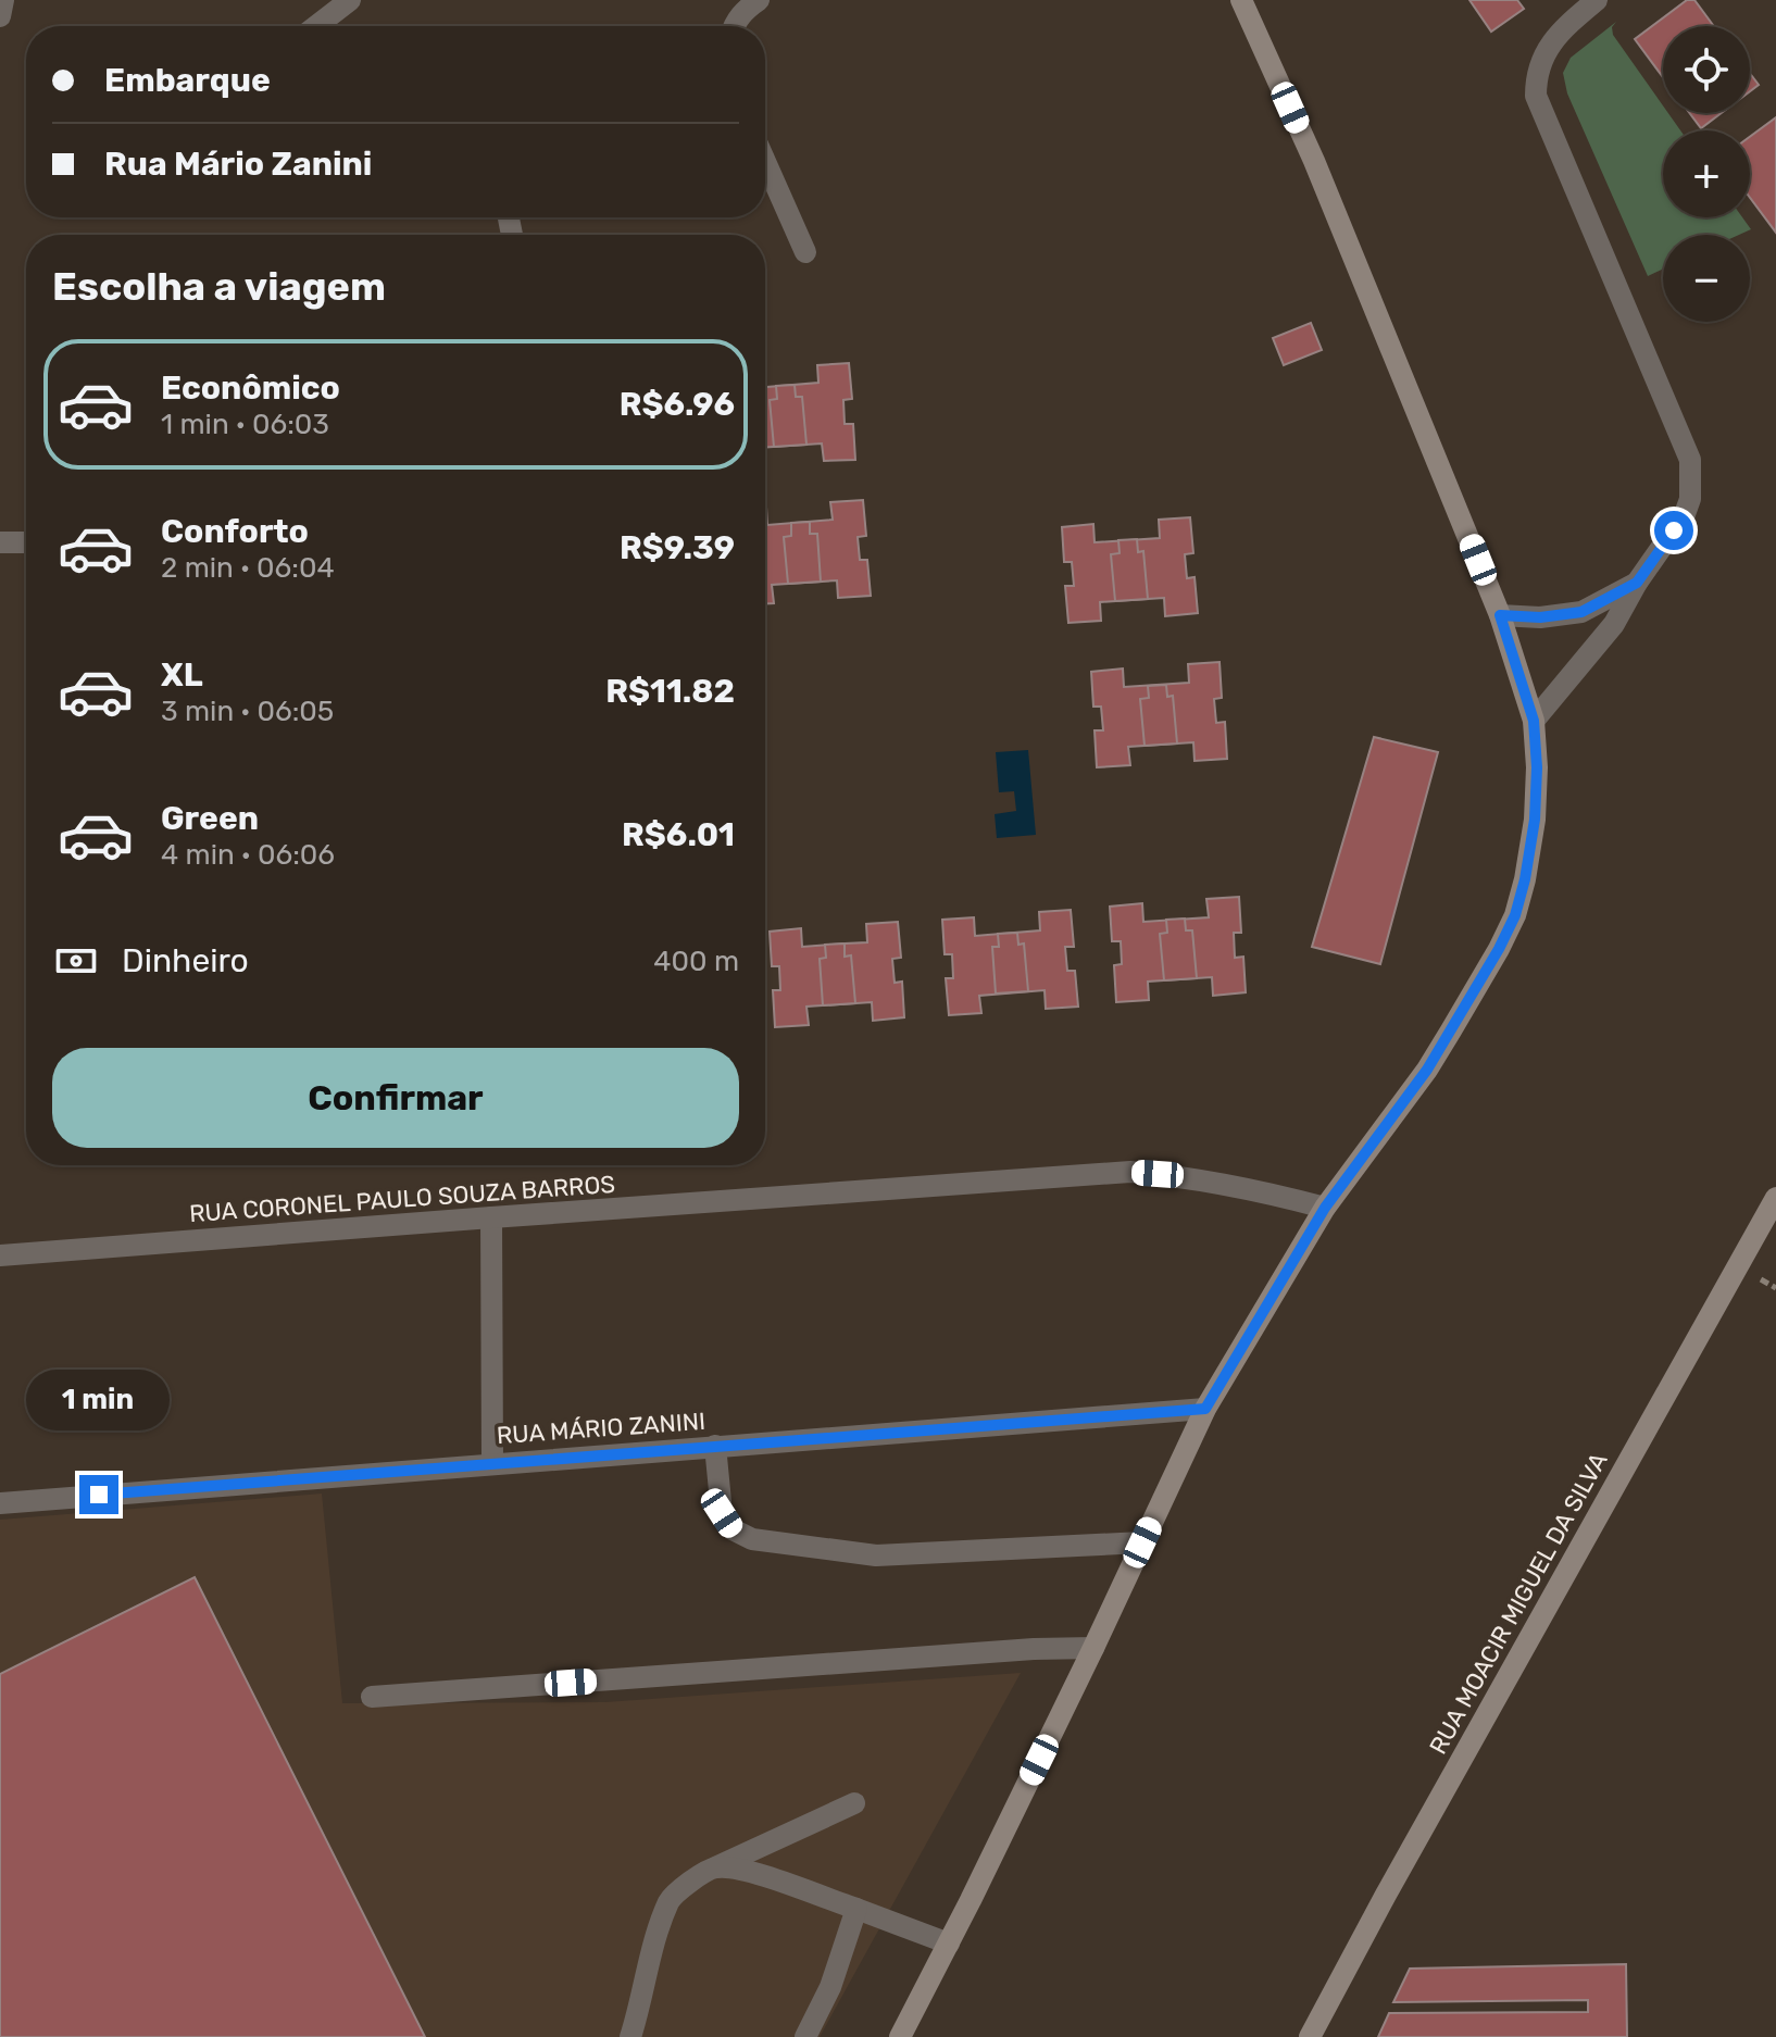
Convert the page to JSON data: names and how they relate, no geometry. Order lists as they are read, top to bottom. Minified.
{"streets":{"main road":["RUA MOACIR MIGUEL DA SILVA"],"street":["RUA CORONEL PAULO SOUZA BARROS","RUA MÁRIO ZANINI"]},"page":{"map_buttons":["+","−"],"banner":["Embarque","Rua Mário Zanini"],"heading":"Escolha a viagem","list":[{"name":"Econômico","note":"1 min · 06:03","value":"R$6.96"},{"name":"Conforto","note":"2 min · 06:04","value":"R$9.39"},{"name":"XL","note":"3 min · 06:05","value":"R$11.82"},{"name":"Green","note":"4 min · 06:06","value":"R$6.01"}],"pay":["Dinheiro","400 m"],"buttons":"Confirmar","bubble":"1 min"}}
